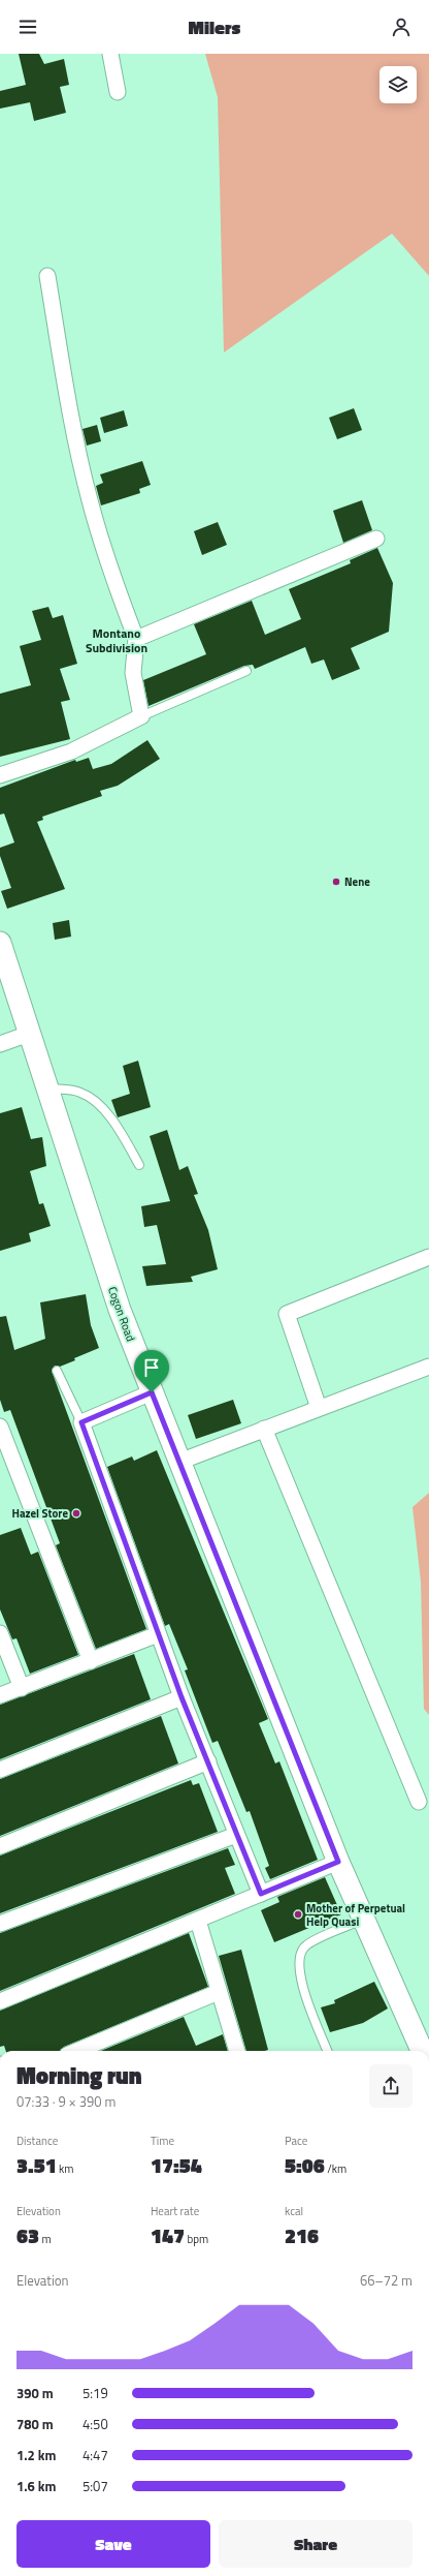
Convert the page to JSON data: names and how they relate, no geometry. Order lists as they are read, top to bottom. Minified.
{"streets":{"street":["Cogon Road"]},"districts":["Montano Subdivision"],"places":["Nene","Hazel Store","Mother of Perpetual Help Quasi"],"page":{"header":"Milers","heading":["Morning run","07:33 · 9 × 390 m"],"stats":[["Distance","3.51 km"],["Time","17:54"],["Pace","5:06 /km"],["Elevation","63 m"],["Heart rate","147 bpm"],["kcal","216"]],"chart":["Elevation","66–72 m"],"list":[{"name":"390 m","note":"5:19"},{"name":"780 m","note":"4:50"},{"name":"1.2 km","note":"4:47"},{"name":"1.6 km","note":"5:07"}],"buttons":["Save","Share"]}}
